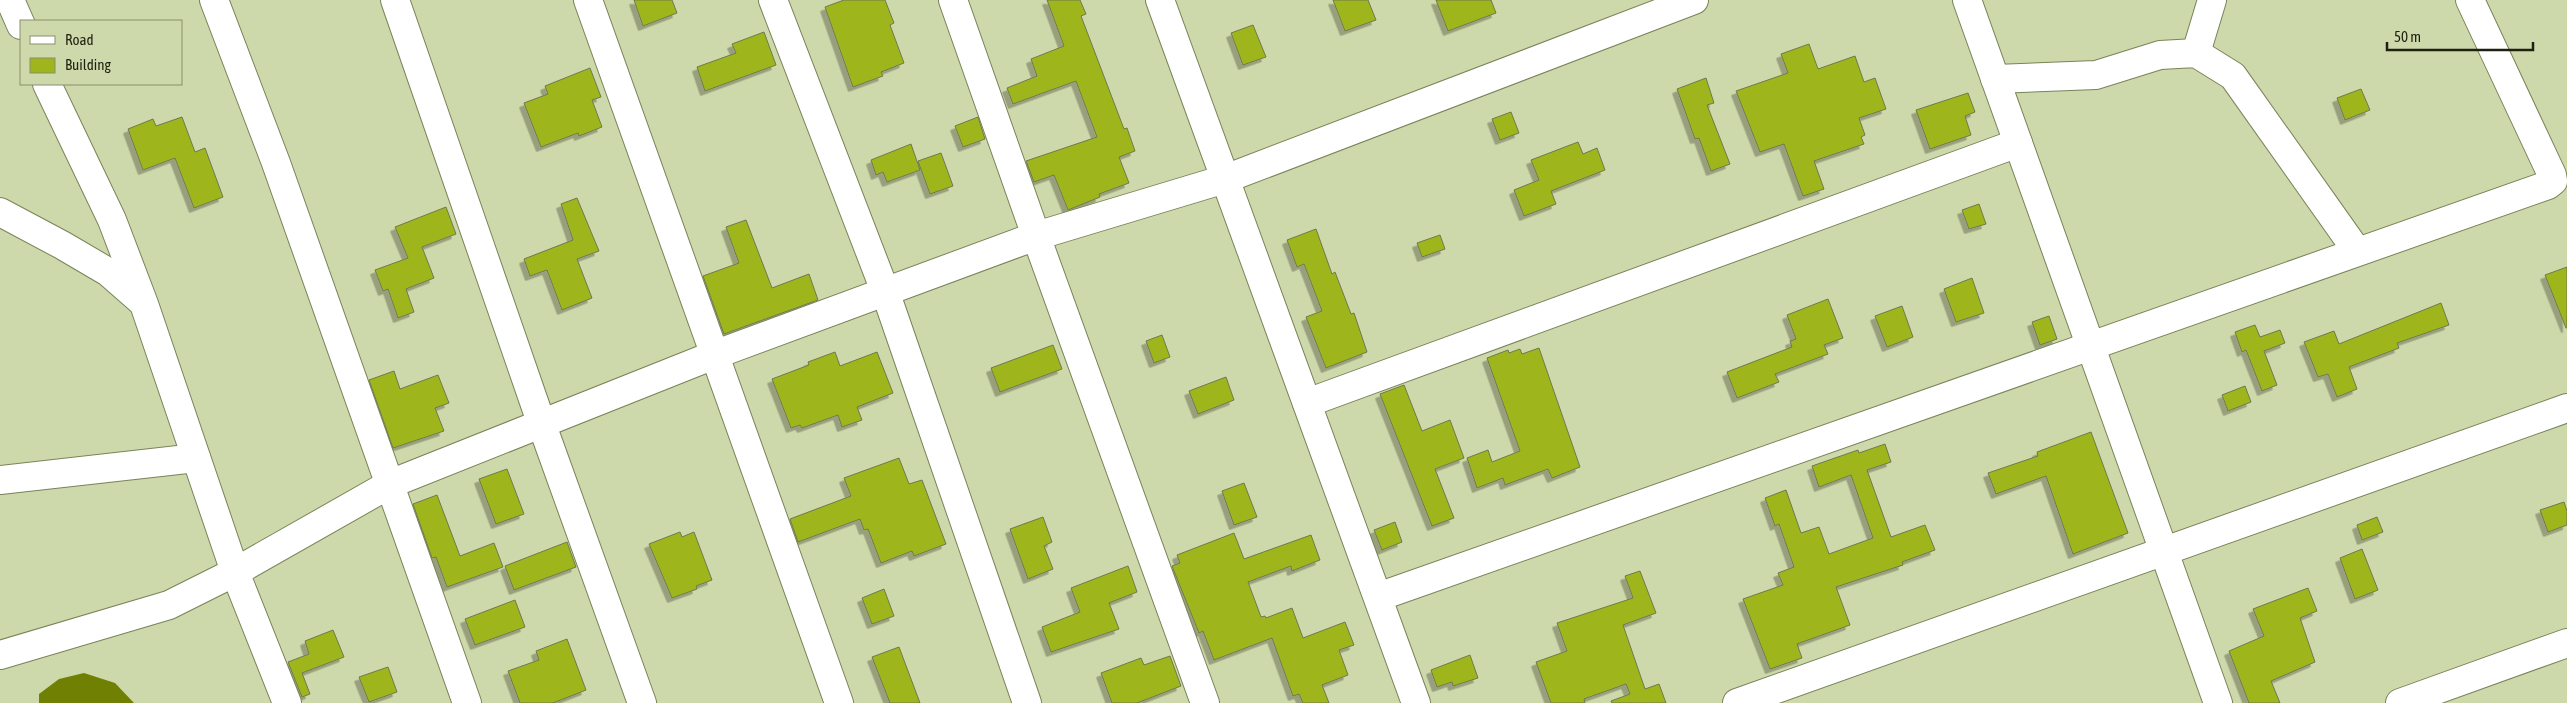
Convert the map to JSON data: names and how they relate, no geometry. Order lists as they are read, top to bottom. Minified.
{"legend":["Road","Building"],"scale_bar":"50 m"}
